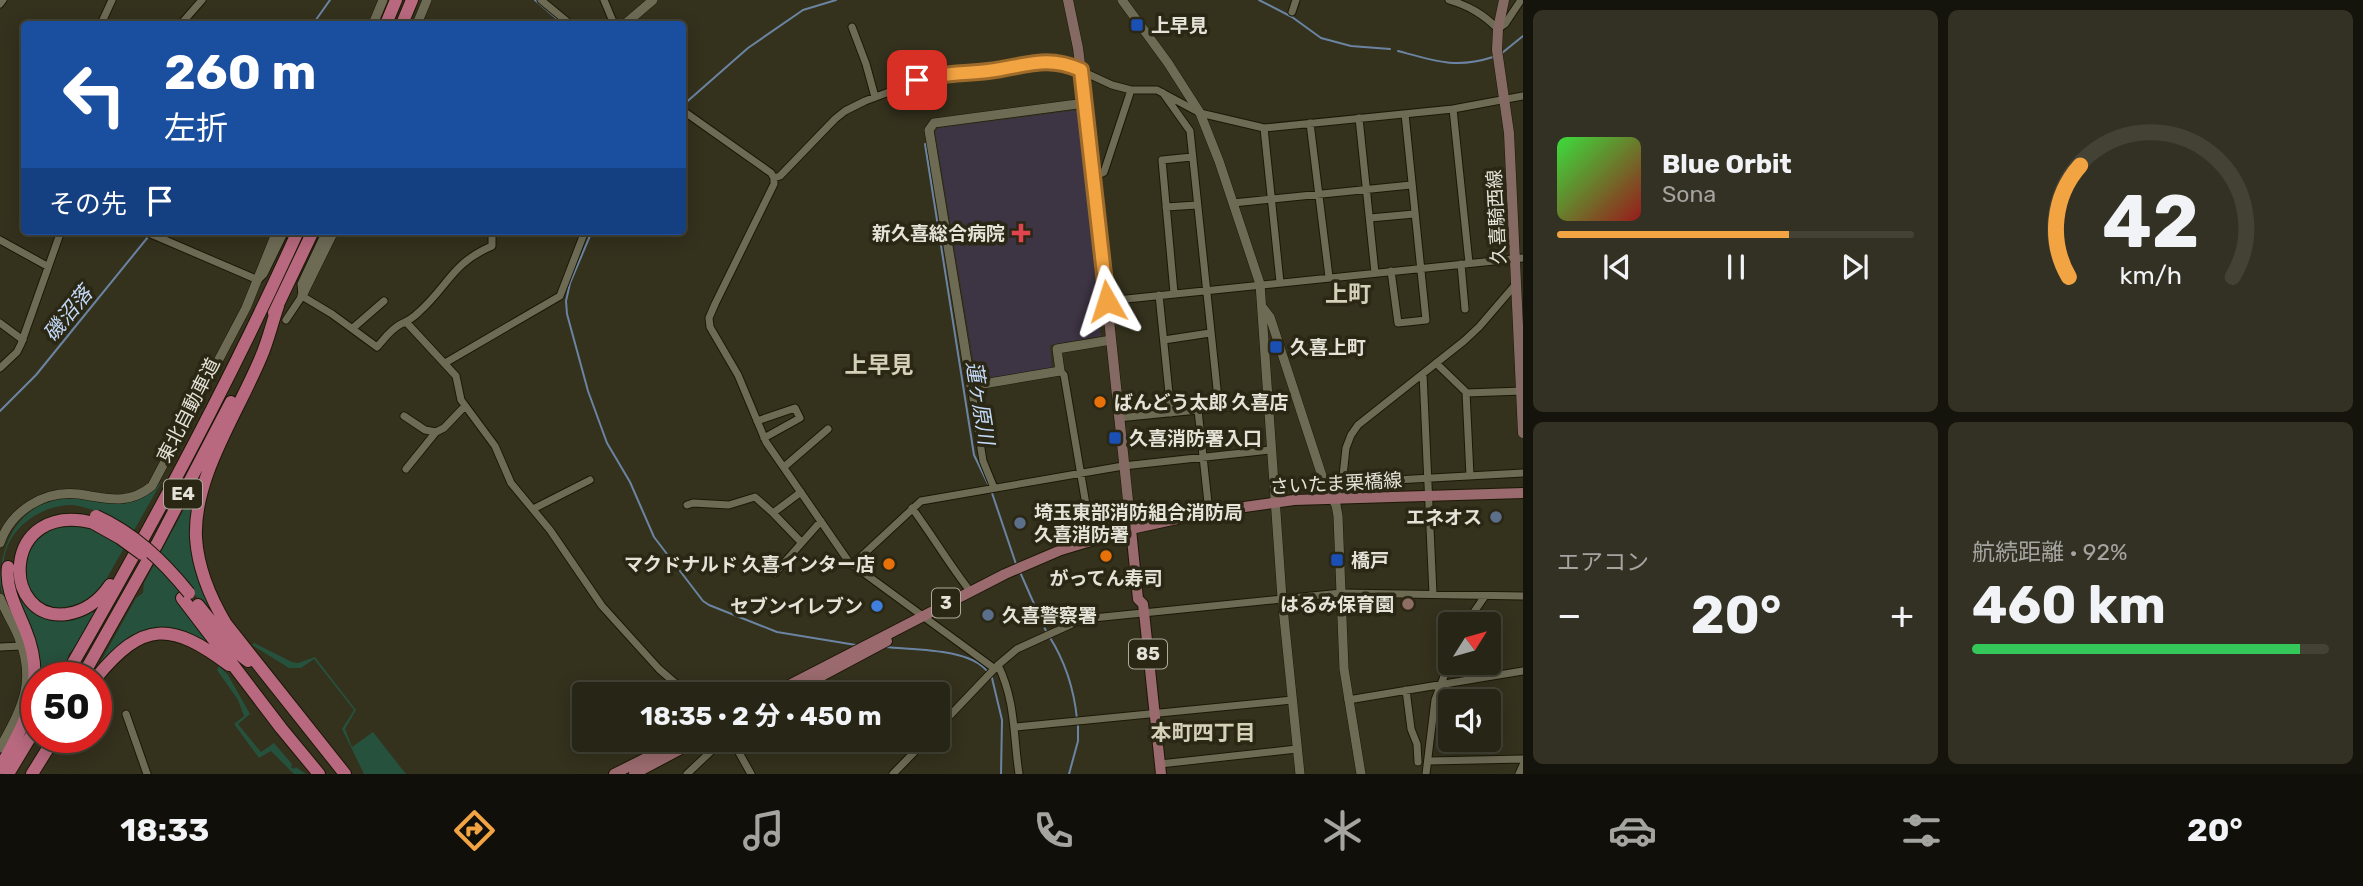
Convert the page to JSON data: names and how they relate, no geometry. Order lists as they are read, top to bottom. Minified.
{"streets":{"highway":["東北自動車道","E4"],"main road":["久喜騎西線","さいたま栗橋線","3","85"]},"crossings":[["さいたま栗橋線","85"]],"districts":["上町","上早見","本町四丁目"],"water":["磯沼落","蓮ヶ原川"],"places":{"transit":["上早見","久喜上町","久喜消防署入口","橋戸"],"health":["新久喜総合病院"],"other":["ばんどう太郎 久喜店","エネオス","埼玉東部消防組合消防局 久喜消防署","がってん寿司","マクドナルド 久喜インター店","はるみ保育園","セブンイレブン","久喜警察署"]},"north":"top right","page":{"turn":["260 m","左折"],"song":["Blue Orbit","Sona"],"then":"その先","tile":["エアコン",["航続距離 · 92%","460 km"]],"heat":["−","20°","+"],"limit":"50","trip":"18:35 · 2 分 · 450 m","tabs":["18:33","20°"],"gauge":["42","km/h"]}}
